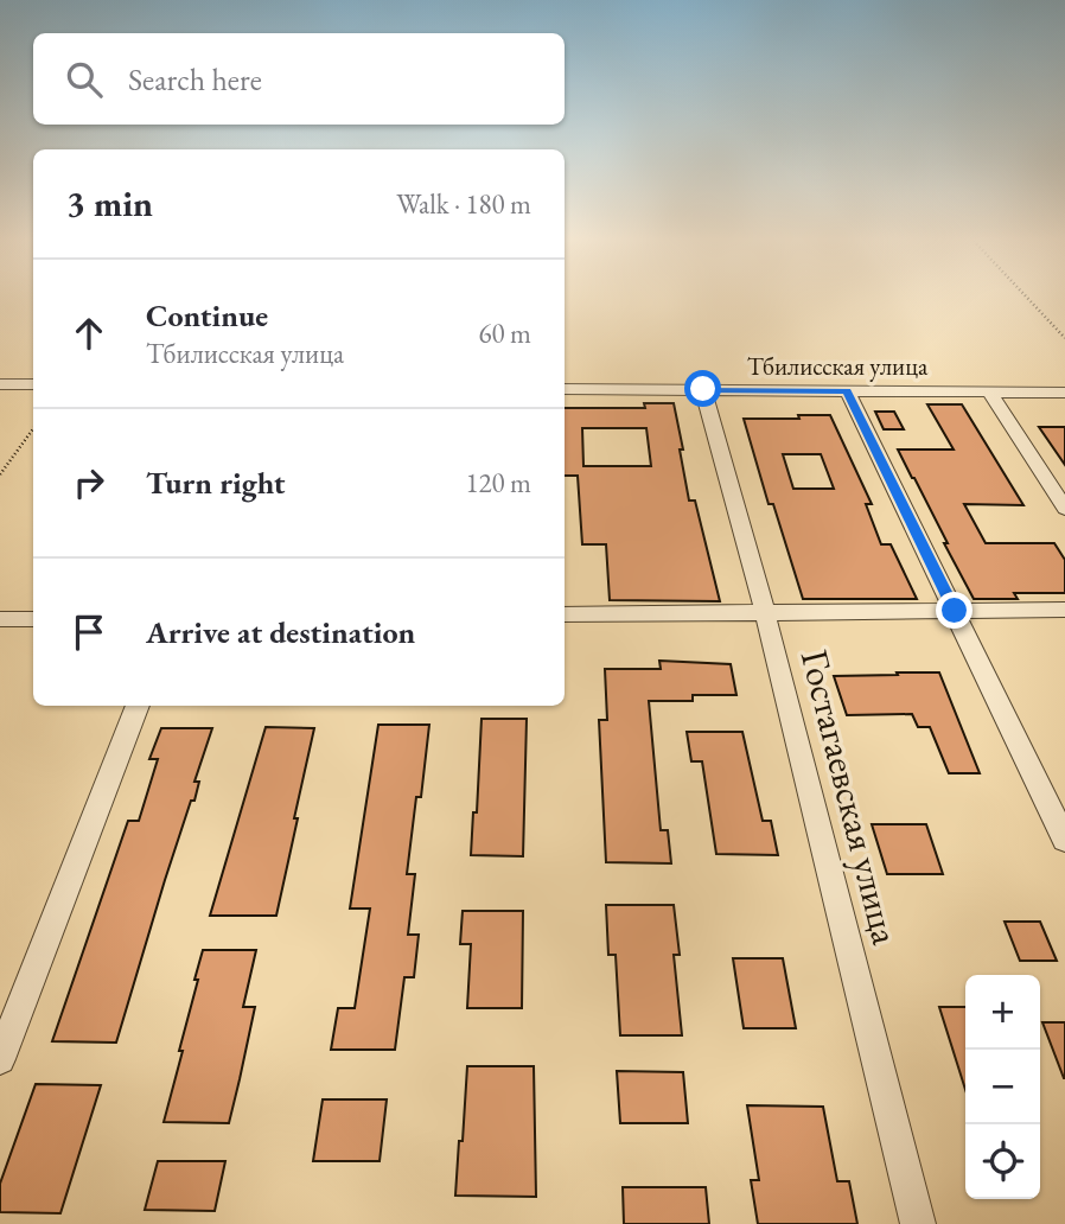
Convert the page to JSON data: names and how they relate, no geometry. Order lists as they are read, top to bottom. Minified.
{"streets":{"street":["Тбилисская улица","Гостагаевская улица"]},"crossings":[["Тбилисская улица","Гостагаевская улица"]],"page":{"search":"Search here","heading":["3 min","Walk · 180 m"],"list":[["Continue","Тбилисская улица","60 m"],["Turn right","120 m"],"Arrive at destination"],"map_buttons":["+","−"]}}
